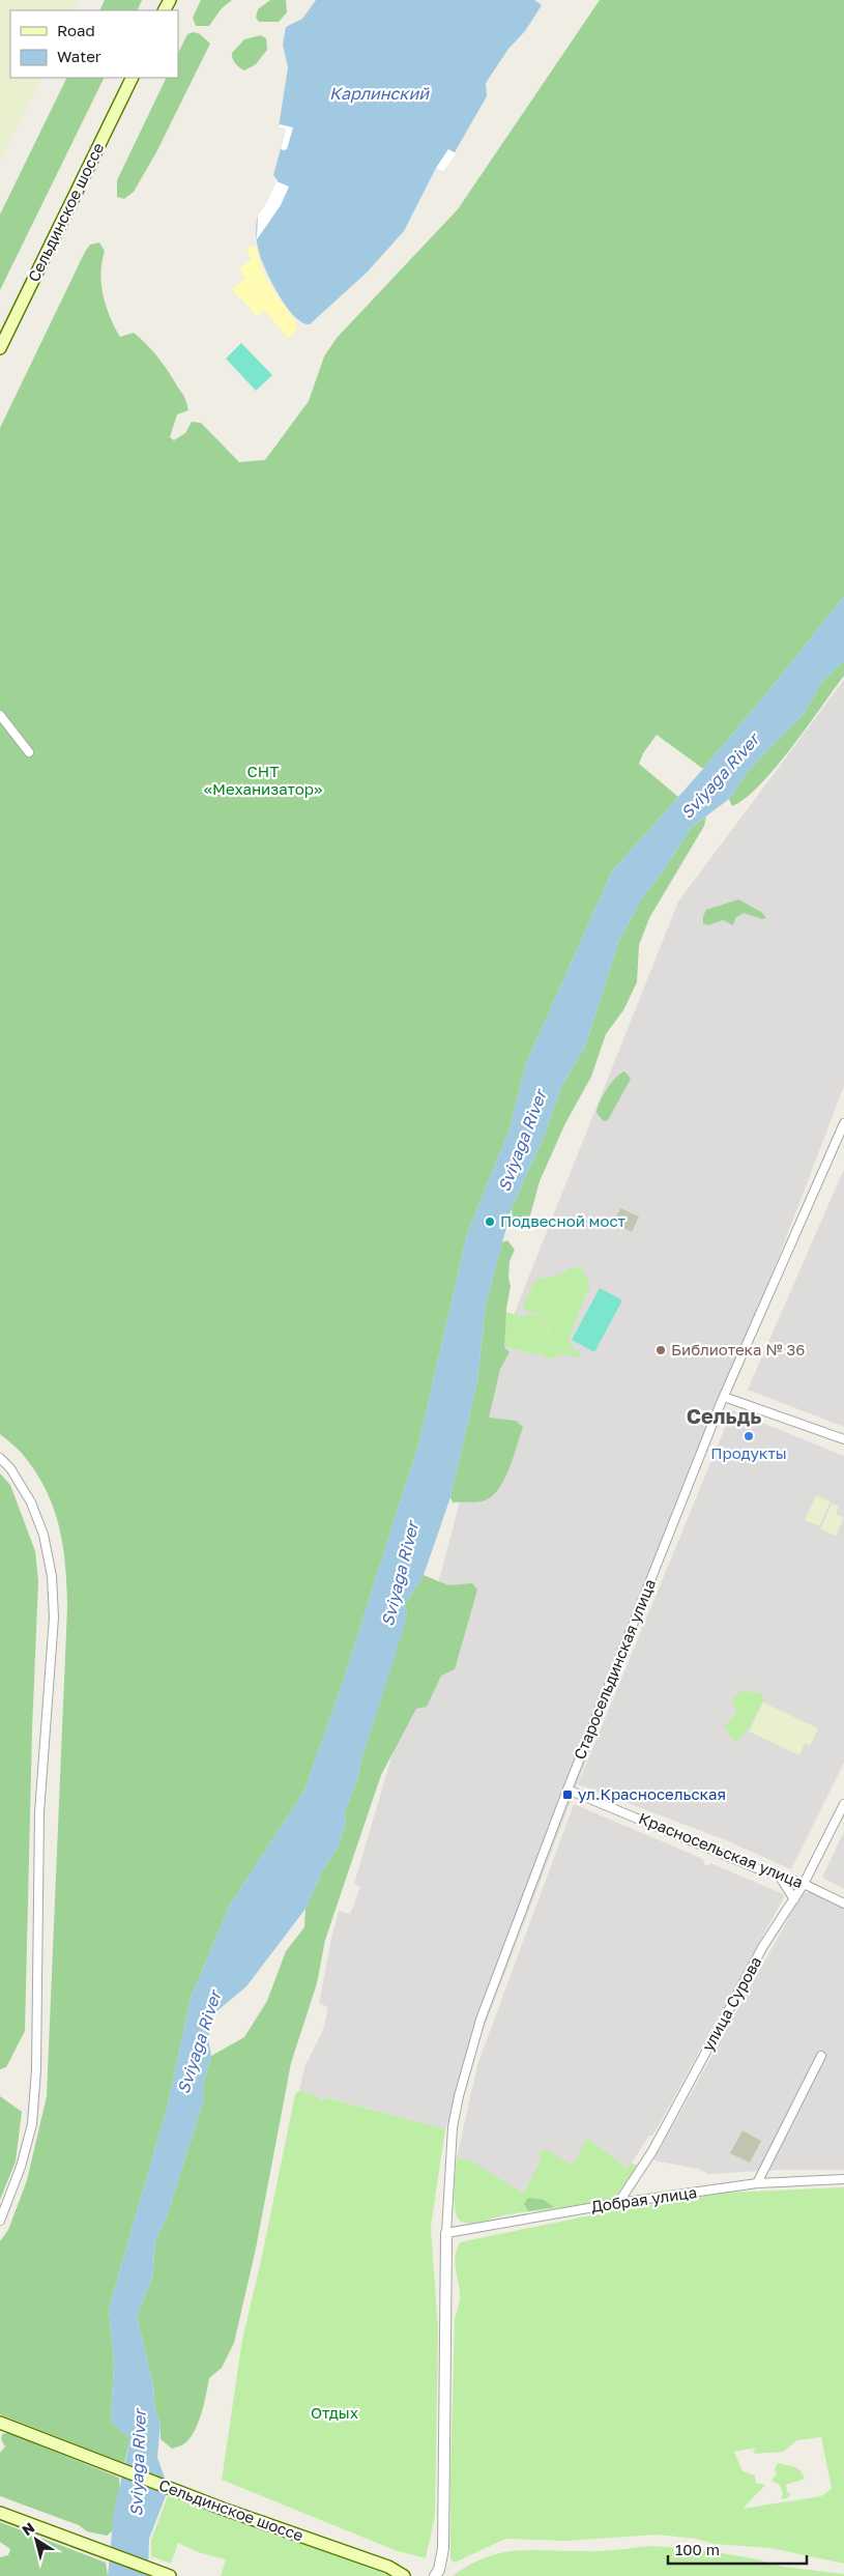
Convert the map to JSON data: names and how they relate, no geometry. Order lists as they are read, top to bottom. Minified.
{"streets":{"main road":["Сельдинское шоссе"],"street":["Старосельдинская улица","Красносельская улица","улица Сурова","Добрая улица"]},"crossings":[["Старосельдинская улица","Красносельская улица"],["Старосельдинская улица","Добрая улица"],["Красносельская улица","улица Сурова"],["улица Сурова","Добрая улица"]],"districts":["Сельдь"],"water":["Карлинский","Sviyaga River"],"parks":["СНТ «Механизатор»","Отдых"],"places":{"other":["Подвесной мост","Библиотека № 36","Продукты"],"transit":["ул.Красносельская"]},"legend":["Road","Water"],"scale_bar":"100 m","north":"top left"}
